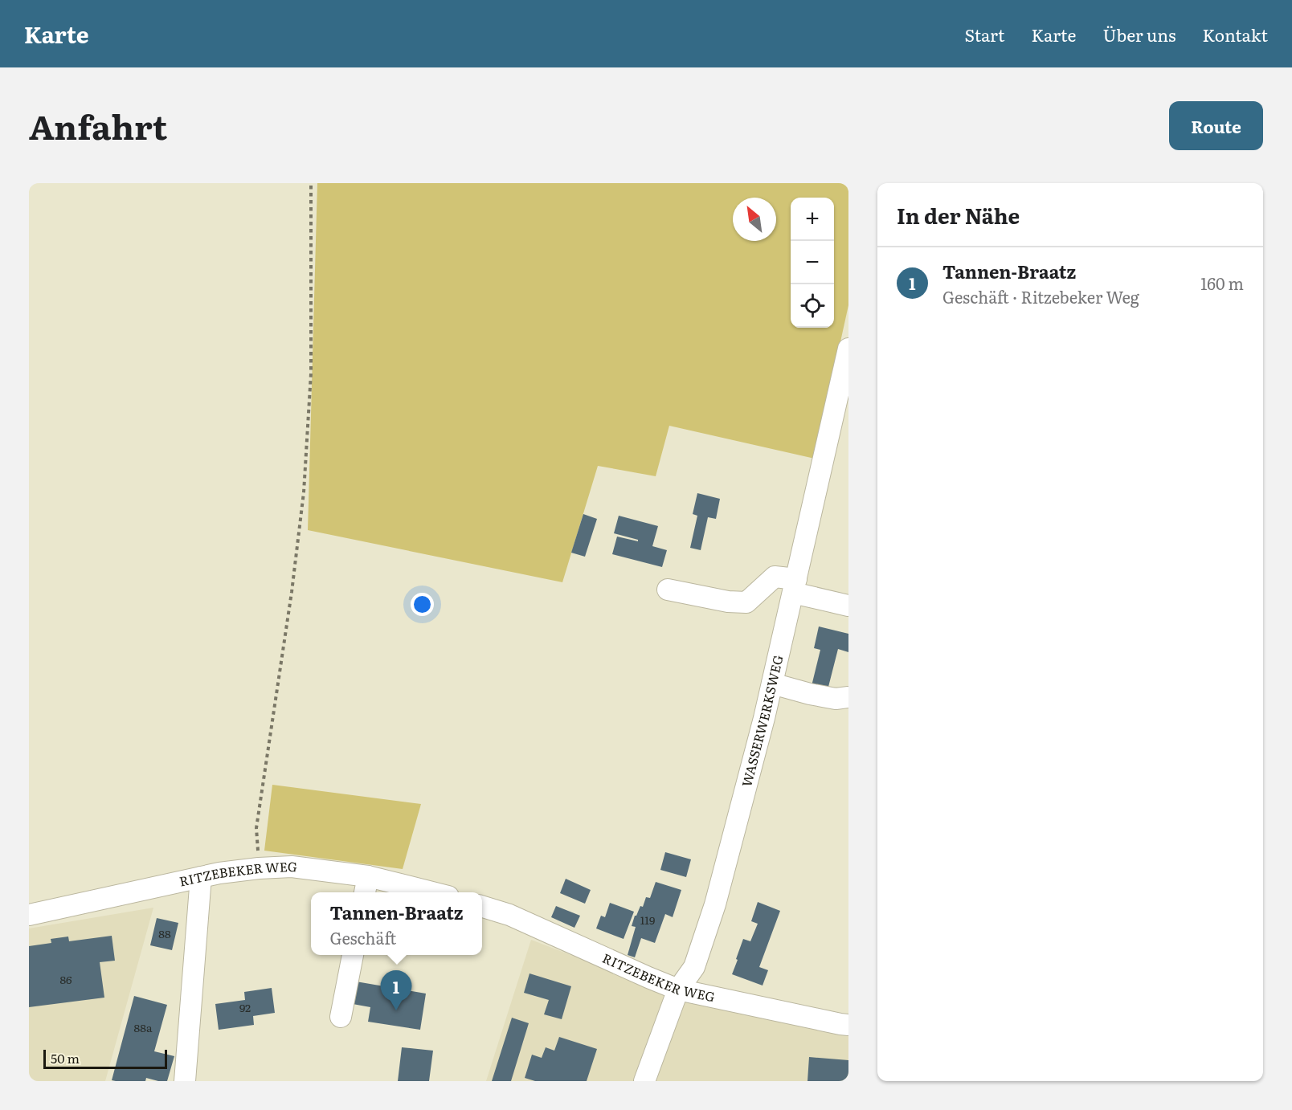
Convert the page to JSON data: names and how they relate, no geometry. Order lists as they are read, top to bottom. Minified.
{"streets":{"street":["WASSERWERKSWEG","RITZEBEKER WEG"]},"crossings":[["WASSERWERKSWEG","RITZEBEKER WEG"]],"house_numbers":["119","88","86","92","88a"],"scale_bar":"50 m","north":"top left","page":{"header":"Karte","nav":["Start","Karte","Über uns","Kontakt"],"title":"Anfahrt","buttons":"Route","heading":"In der Nähe","map_buttons":["+","−"],"list":[{"mark":"1","name":"Tannen-Braatz","note":"Geschäft · Ritzebeker Weg","value":"160 m"}],"popup":["Tannen-Braatz","Geschäft"],"pins":"1","scale":"50 m"}}
